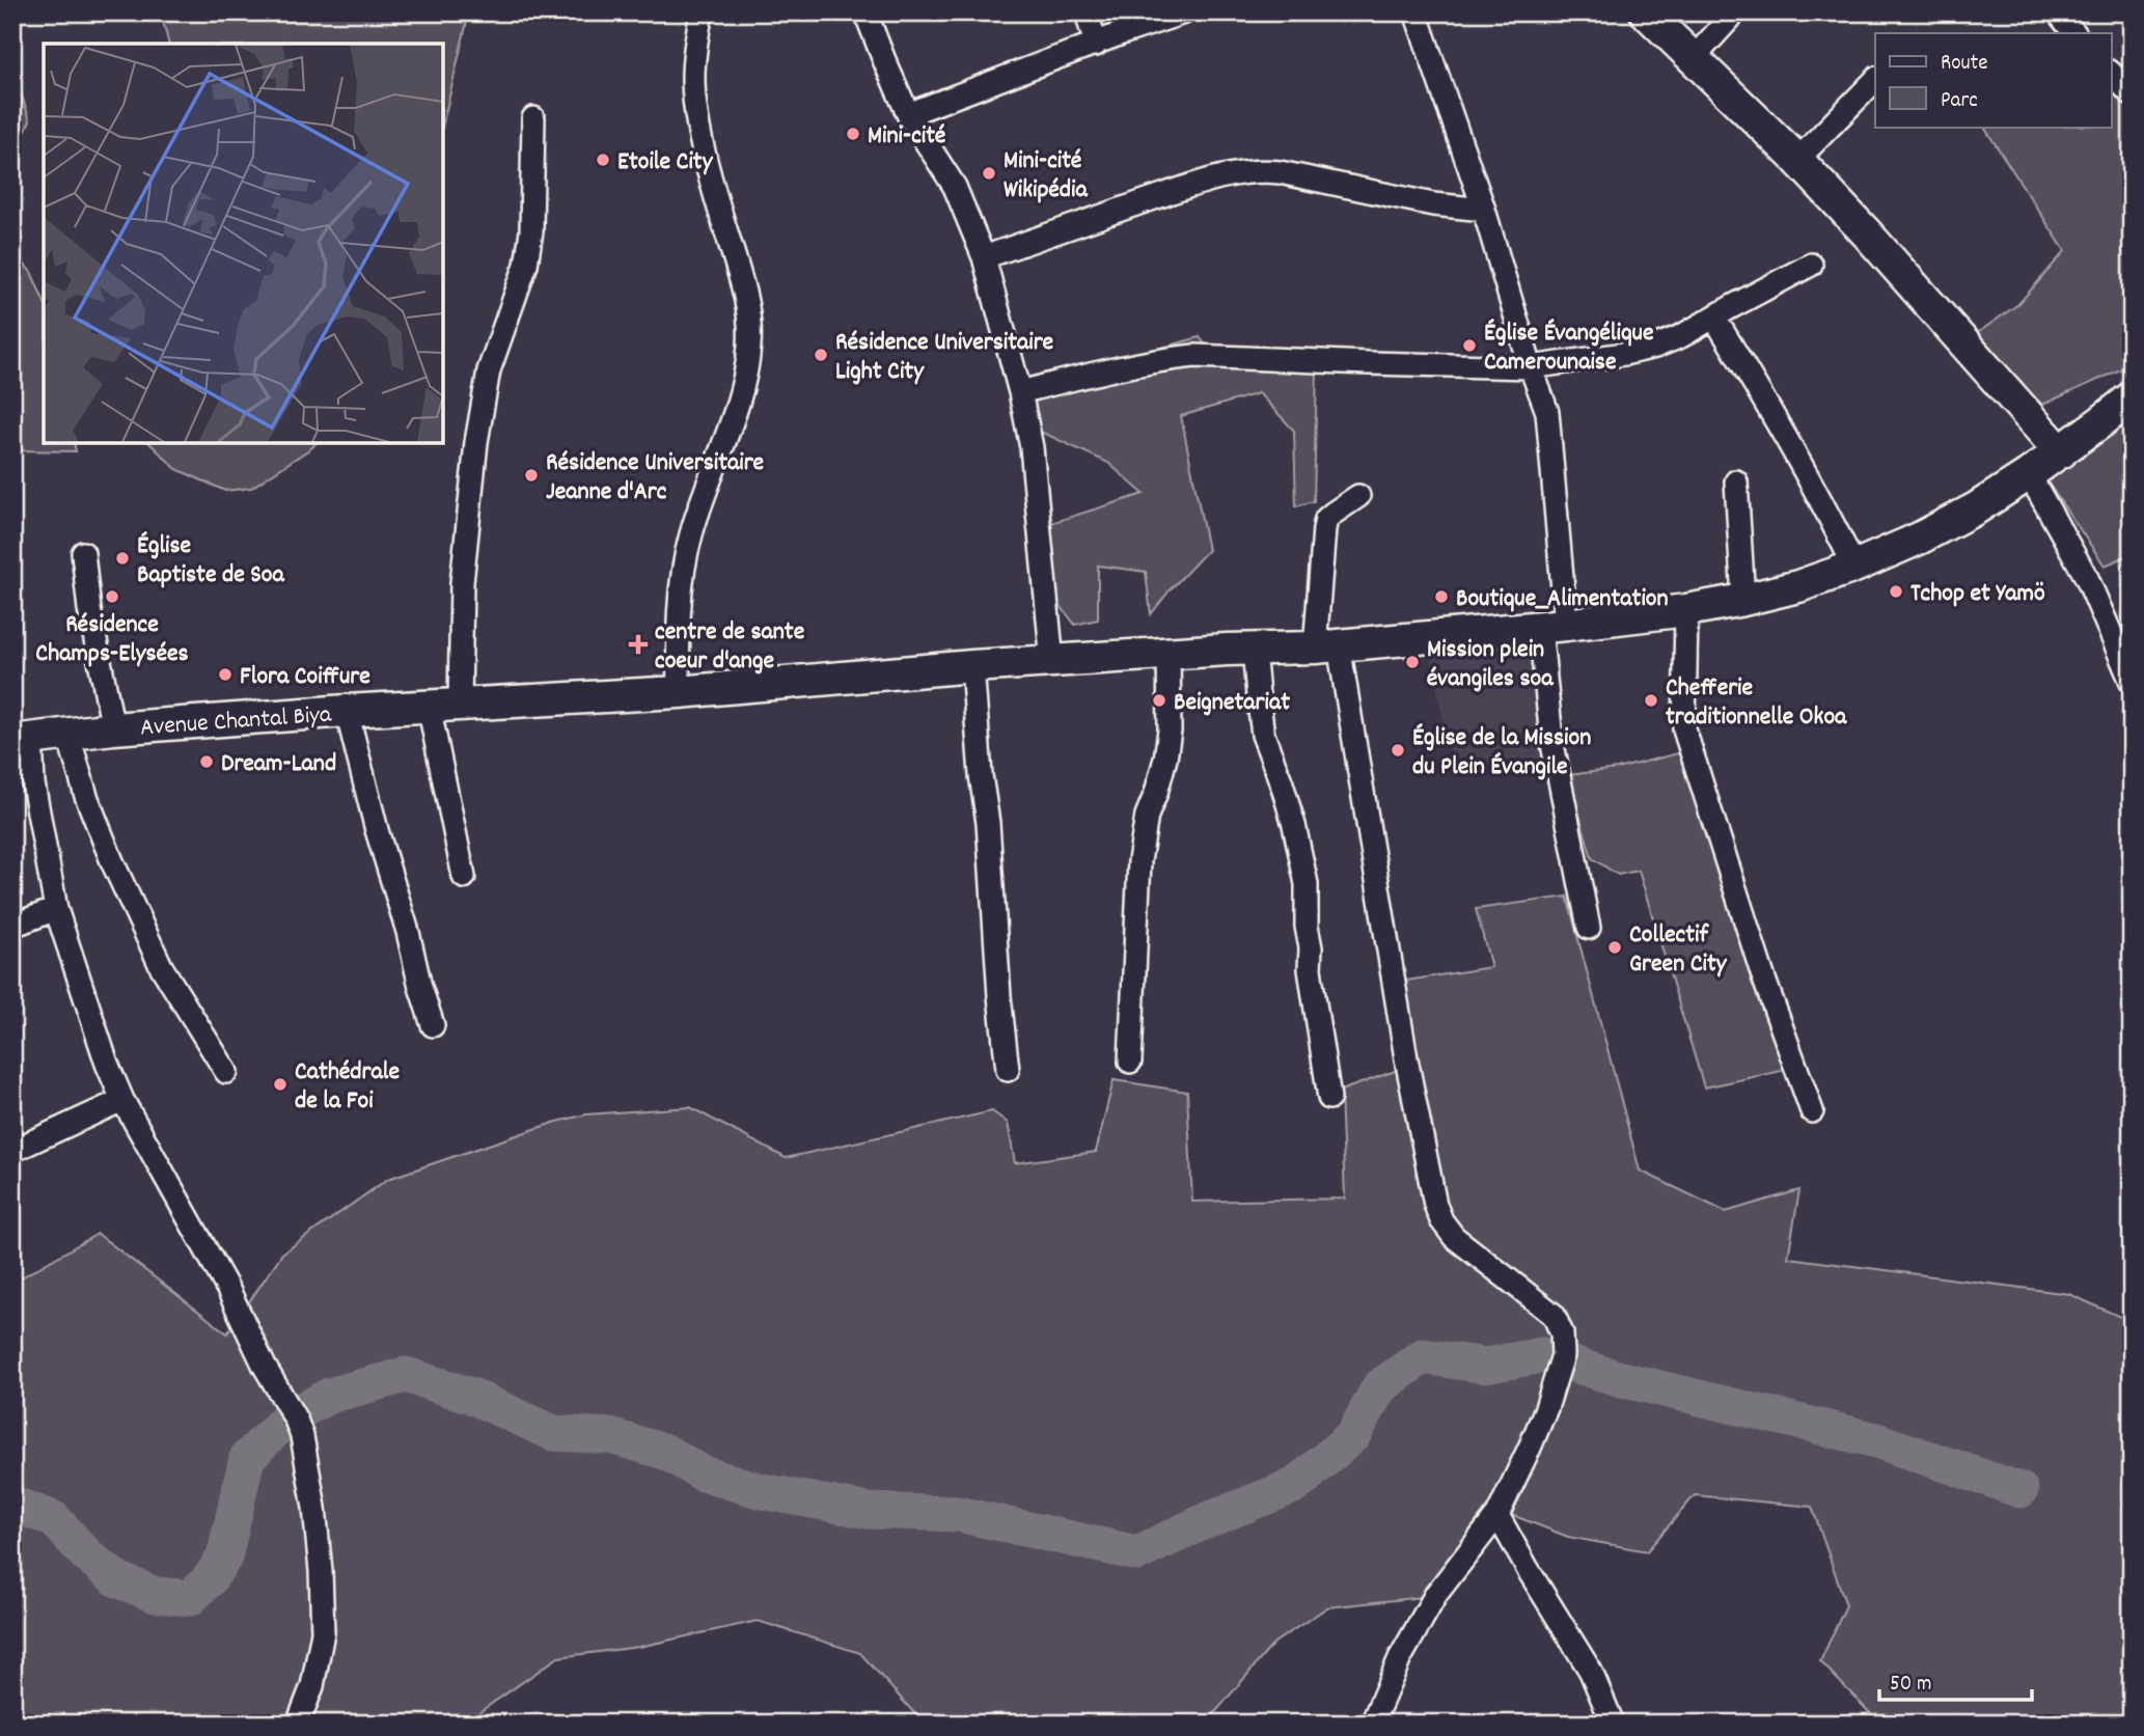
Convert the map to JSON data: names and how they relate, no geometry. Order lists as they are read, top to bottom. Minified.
{"streets":{"main road":["Avenue Chantal Biya"]},"places":{"other":["Mini-cité","Etoile City","Mini-cité Wikipédia","Église Évangélique Camerounaise","Résidence Universitaire Light City","Résidence Universitaire Jeanne d'Arc","Église Baptiste de Soa","Tchop et Yamö","Résidence Champs-Elysées","Boutique_Alimentation","Mission plein évangiles soa","Flora Coiffure","Beignetariat","Chefferie traditionnelle Okoa","Église de la Mission du Plein Évangile","Dream-Land","Collectif Green City","Cathédrale de la Foi"],"health":["centre de sante coeur d'ange"]},"legend":["Route","Parc"],"scale_bar":"50 m"}
